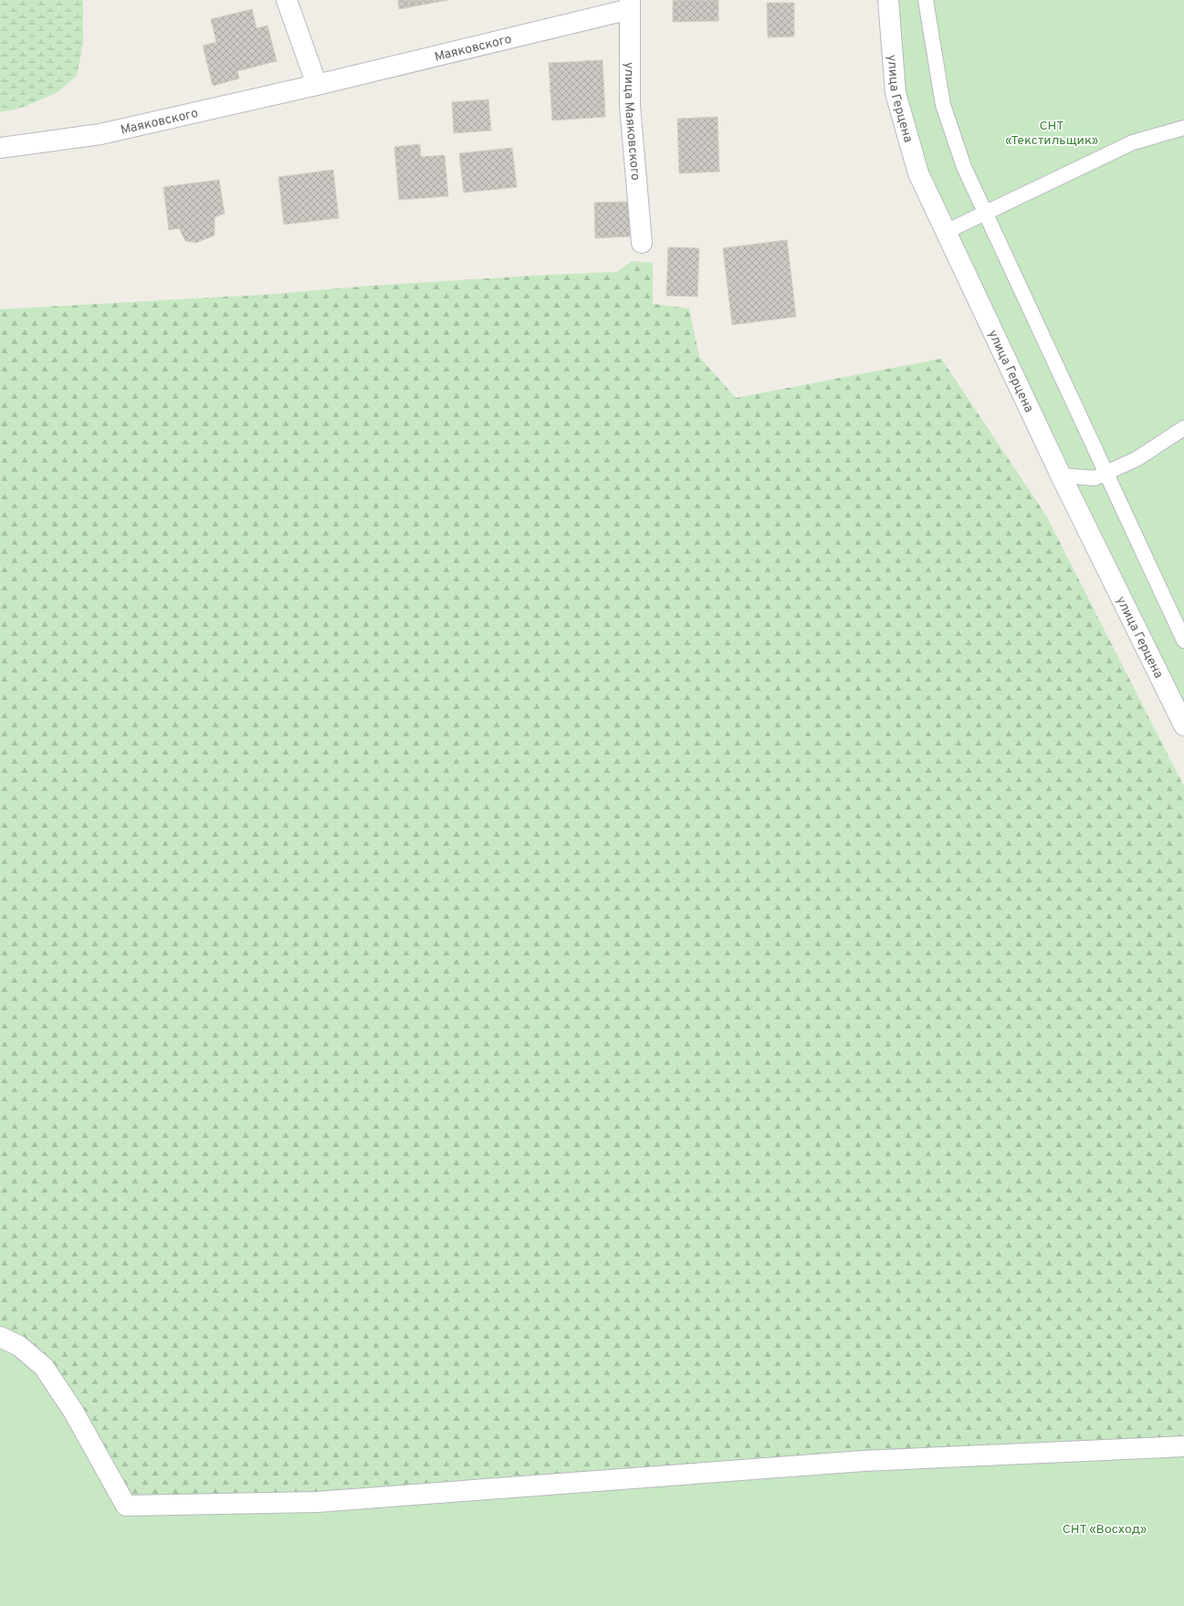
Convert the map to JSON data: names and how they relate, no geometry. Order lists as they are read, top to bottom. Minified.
{"streets":{"street":["Маяковского","улица Герцена","улица Маяковского"]},"crossings":[["Маяковского","улица Маяковского"]],"parks":["СНТ «Текстильщик»","СНТ «Восход»"]}
